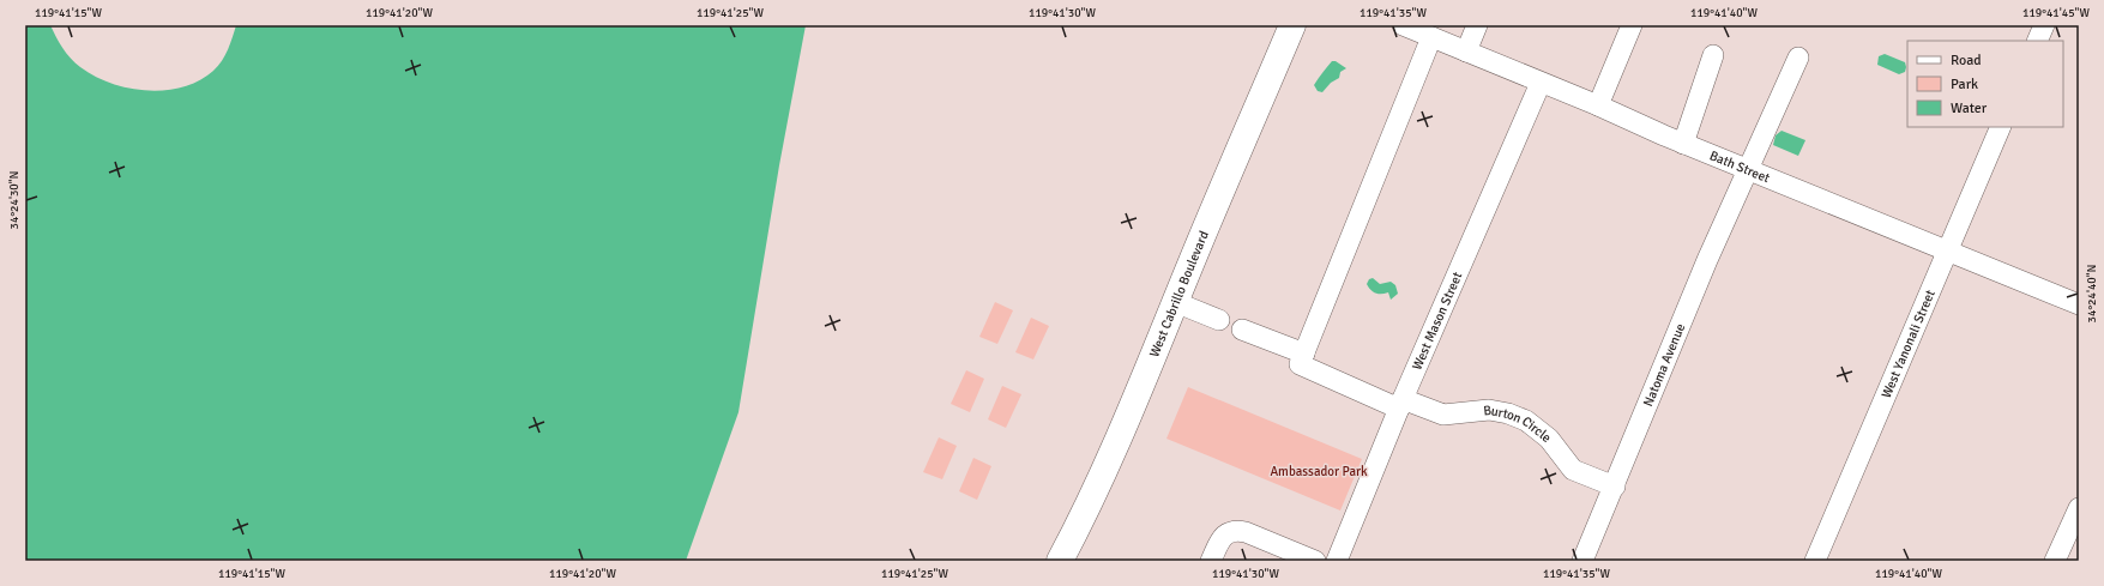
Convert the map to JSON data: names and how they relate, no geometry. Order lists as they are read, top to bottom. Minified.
{"streets":{"main road":["West Cabrillo Boulevard"],"street":["Bath Street","West Mason Street","West Yanonali Street","Natoma Avenue","Burton Circle"]},"crossings":[["Bath Street","West Mason Street"],["Bath Street","West Yanonali Street"],["Bath Street","Natoma Avenue"],["West Mason Street","Burton Circle"],["Natoma Avenue","Burton Circle"]],"parks":["Ambassador Park"],"legend":["Road","Park","Water"],"coordinates":["119°41'15\"W","119°41'20\"W","119°41'25\"W","119°41'30\"W","119°41'35\"W","119°41'40\"W","119°41'45\"W","34°24'30\"N","34°24'40\"N"]}
